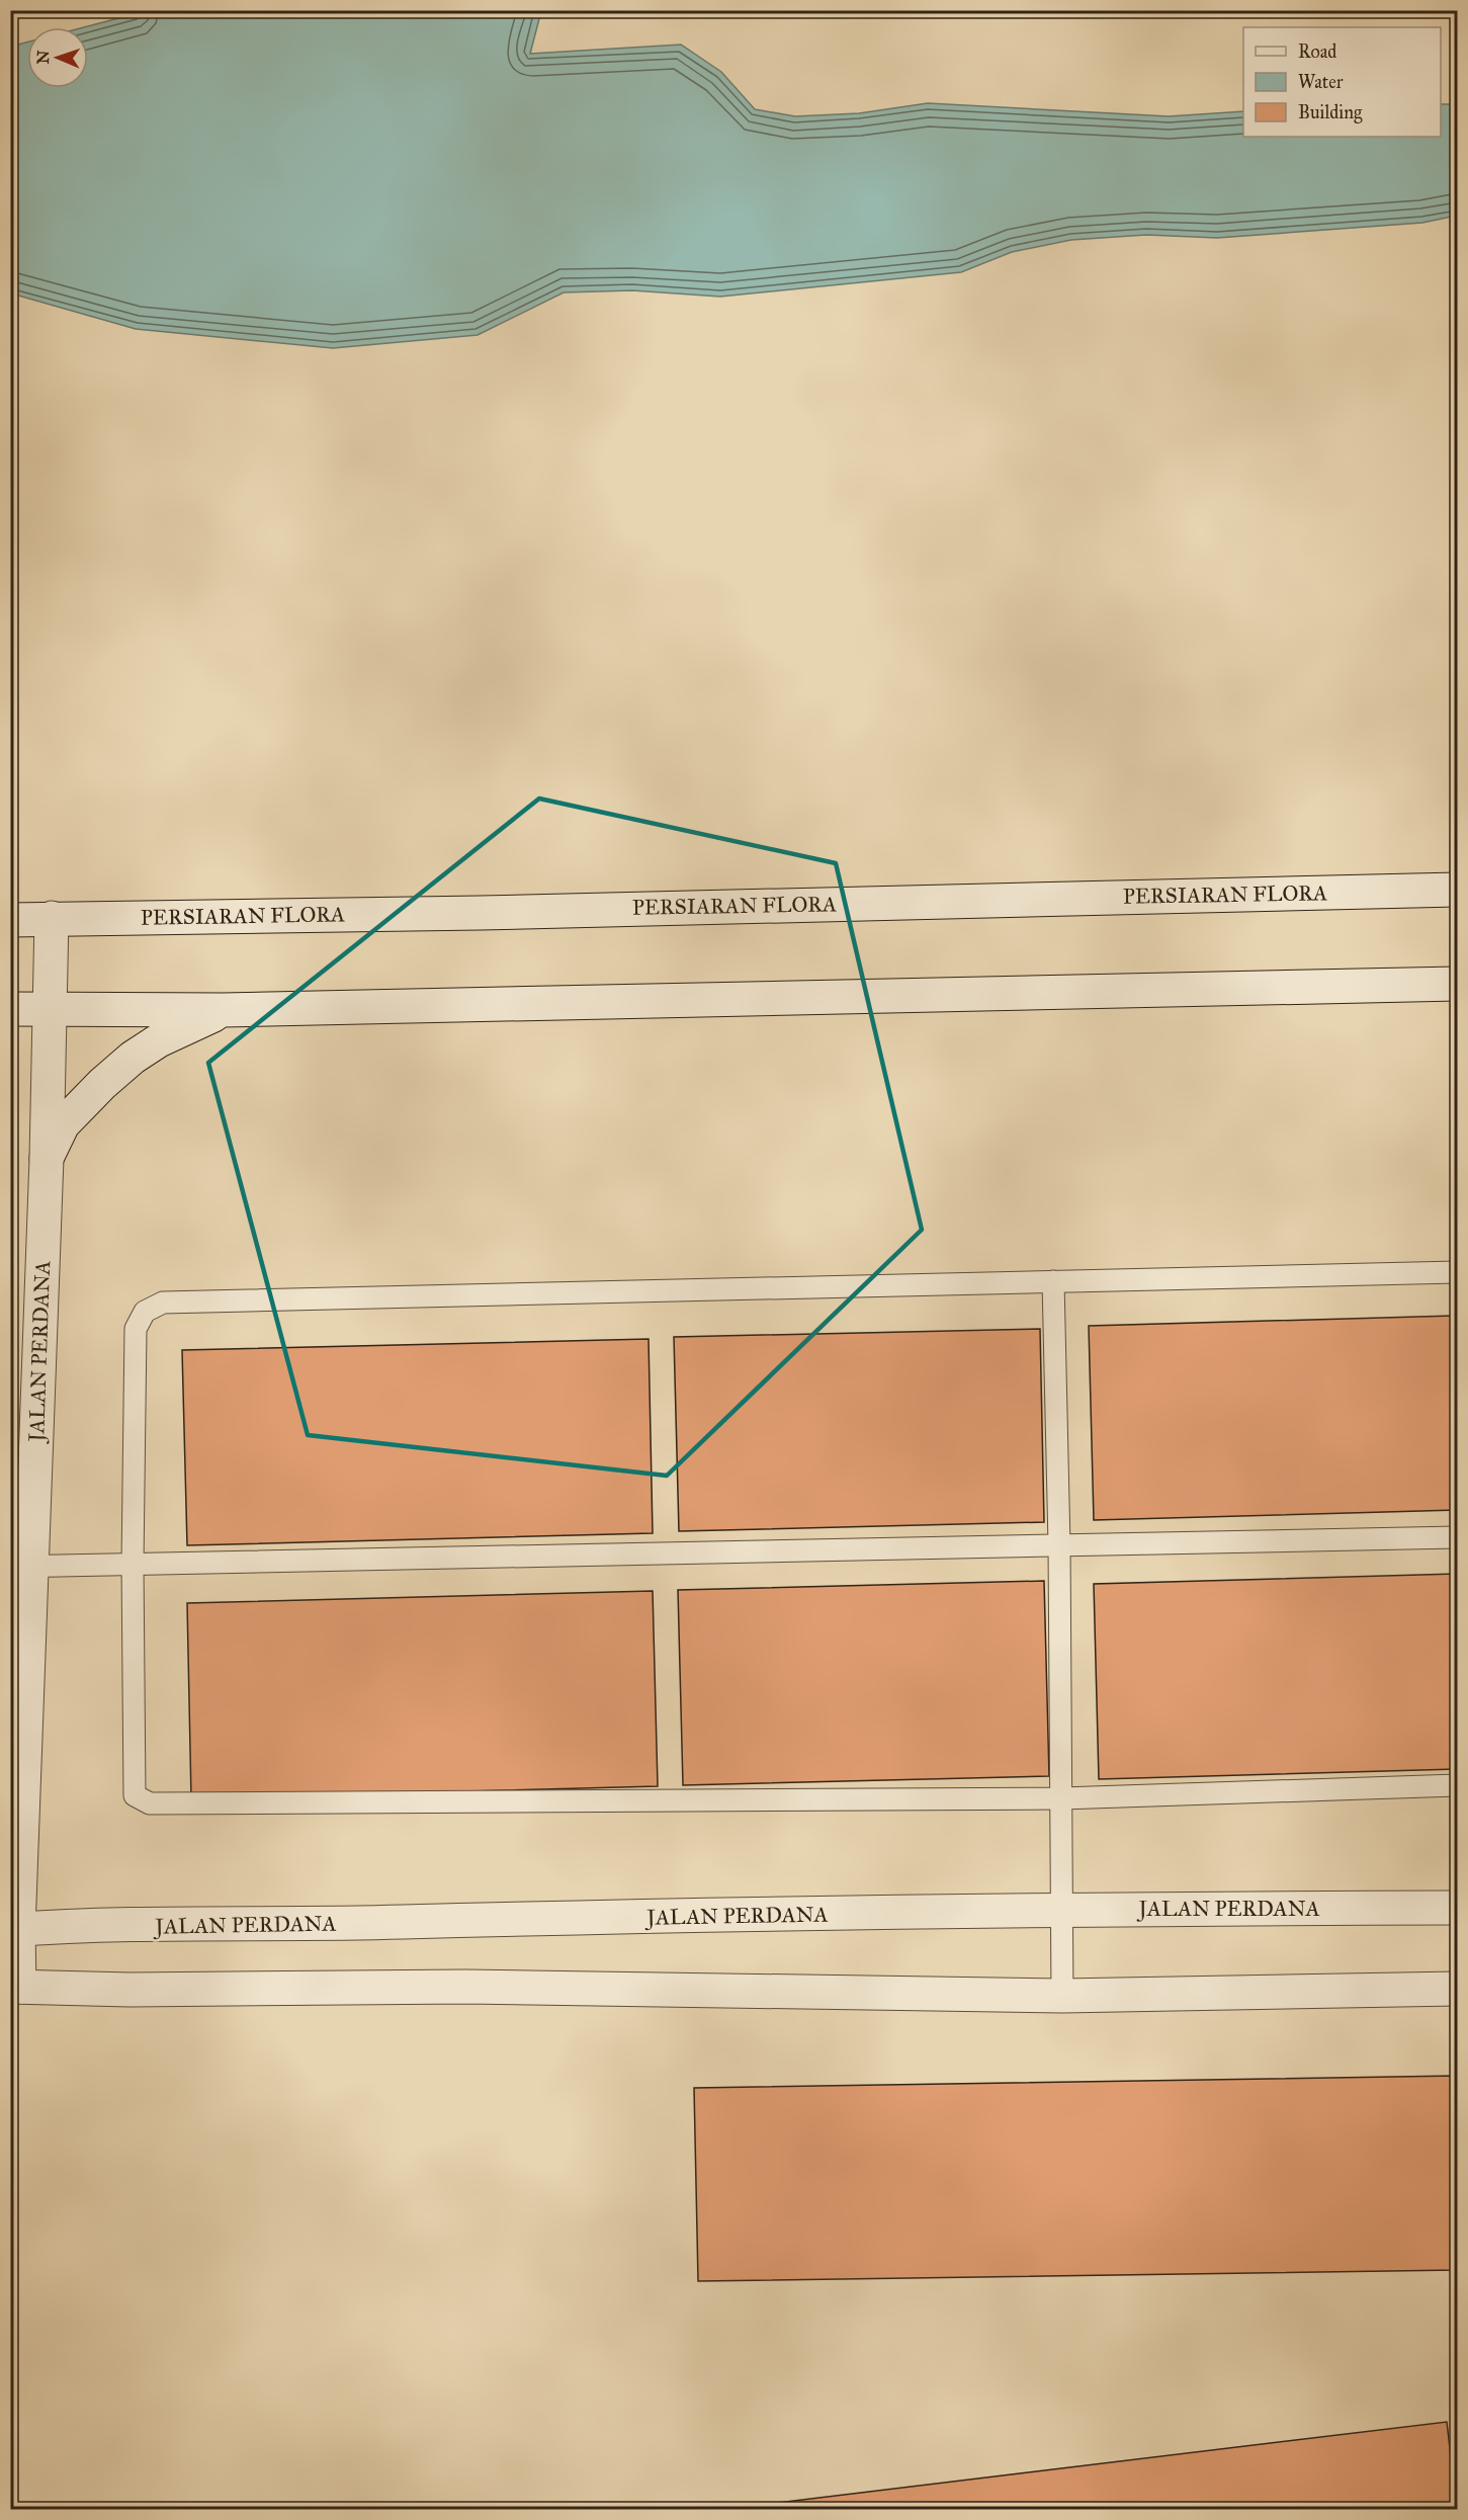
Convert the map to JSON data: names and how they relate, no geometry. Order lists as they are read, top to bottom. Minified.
{"streets":{"street":["PERSIARAN FLORA","JALAN PERDANA"]},"crossings":[["PERSIARAN FLORA","JALAN PERDANA"]],"legend":["Road","Water","Building"],"north":"left"}
